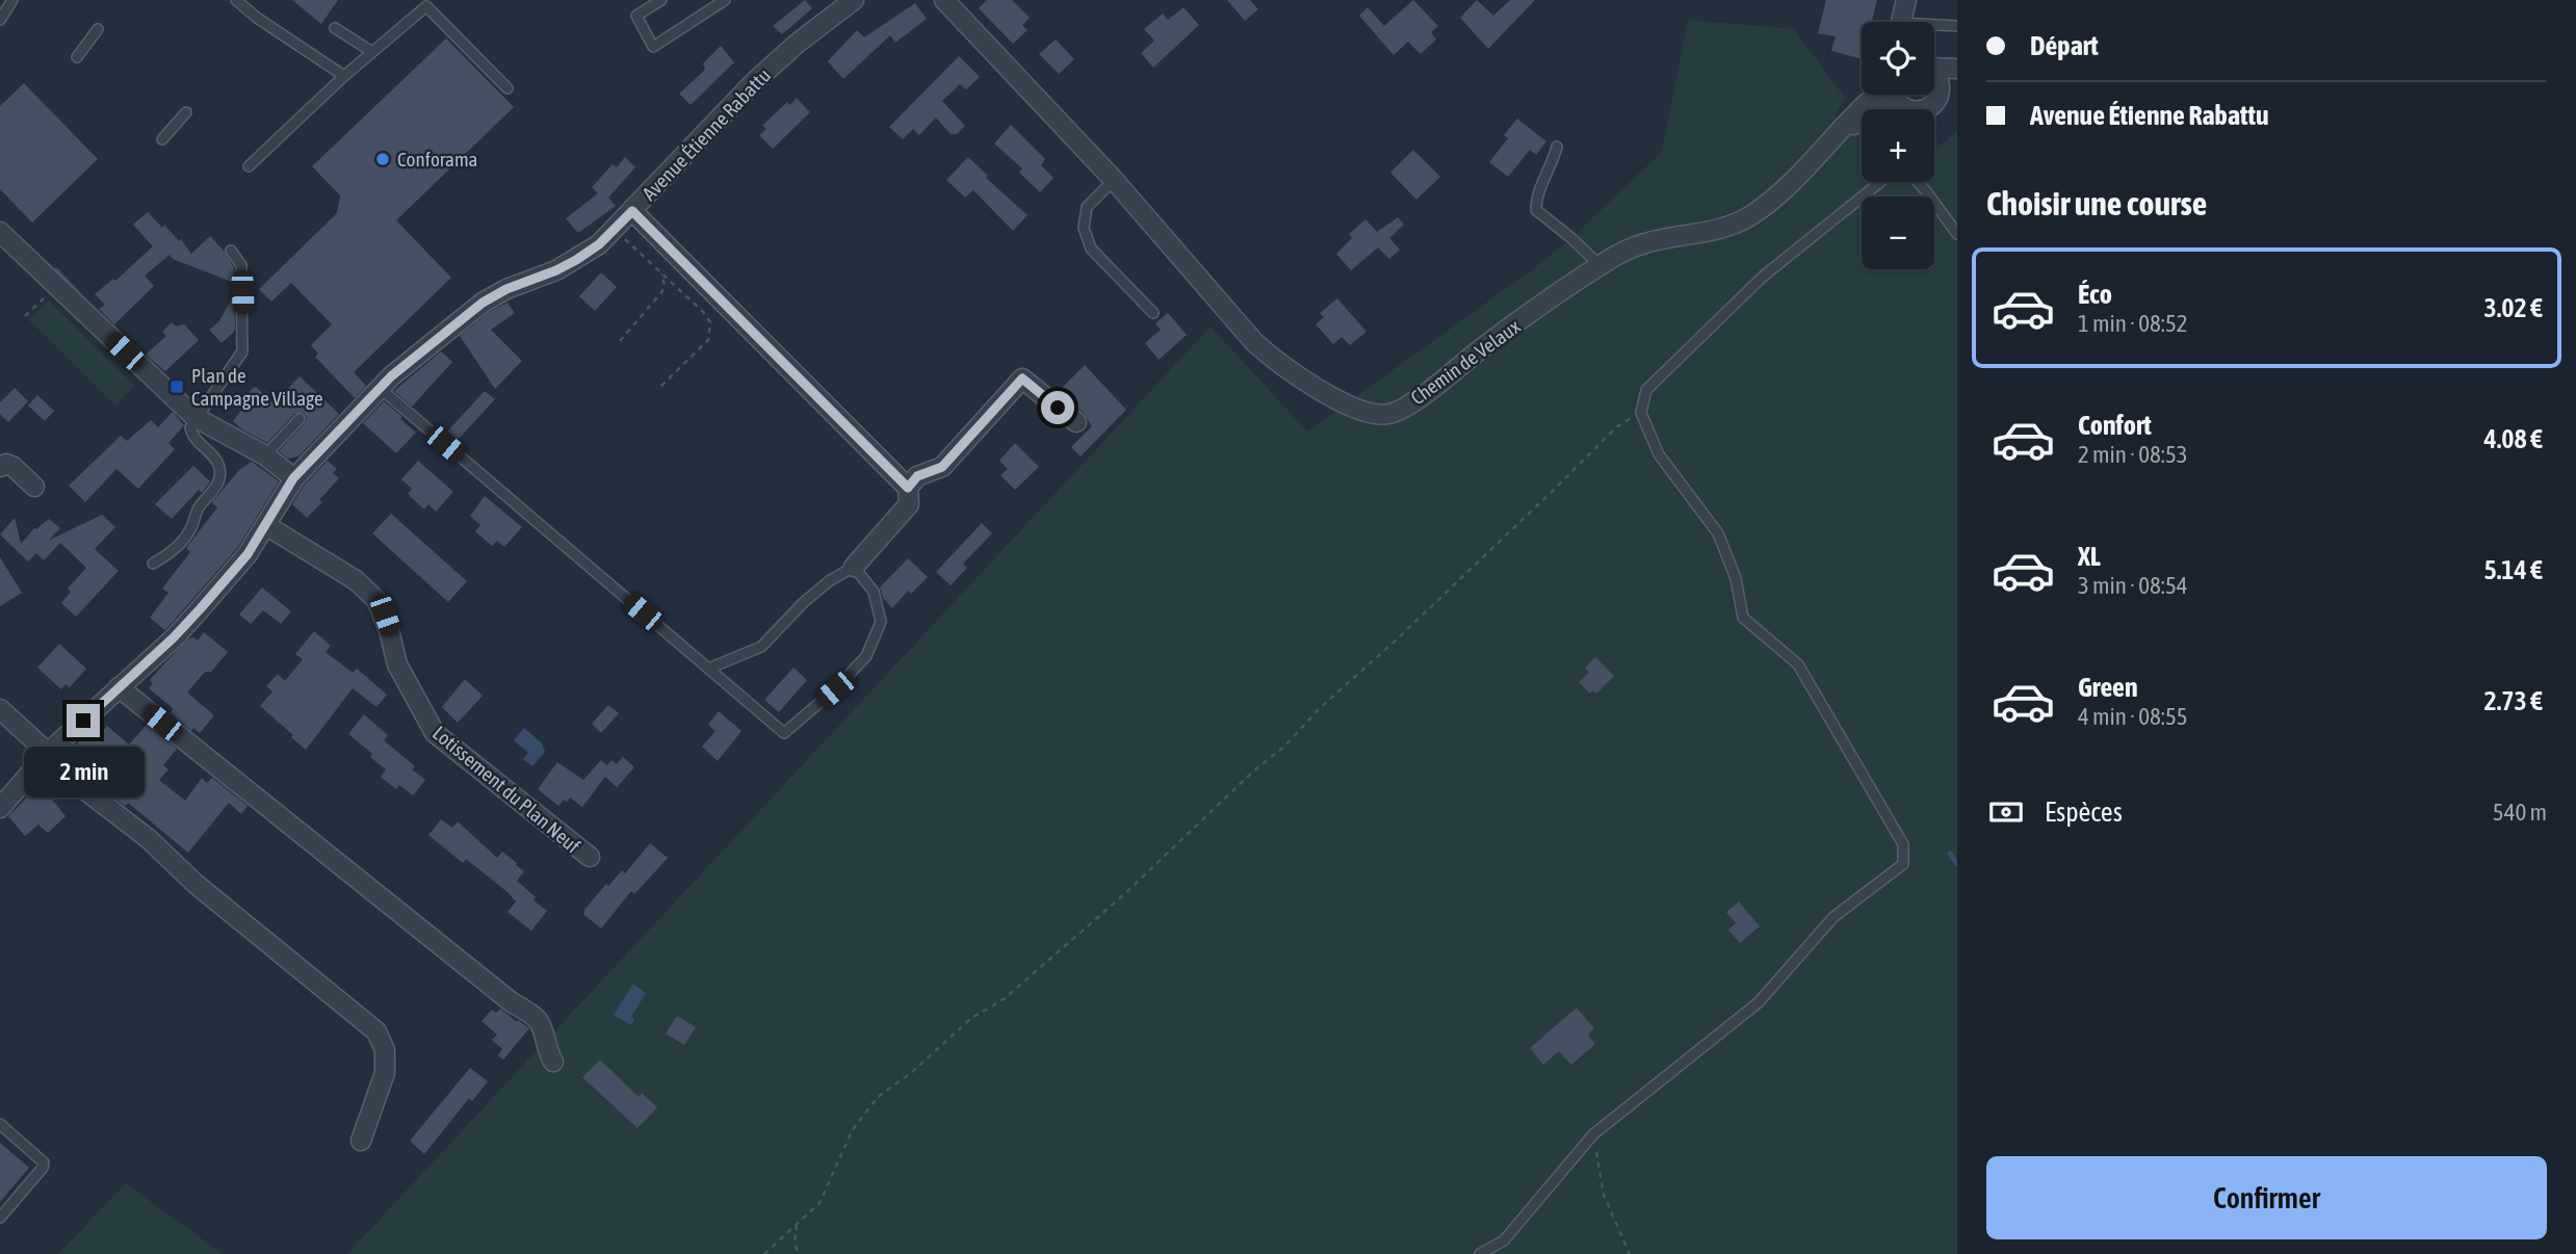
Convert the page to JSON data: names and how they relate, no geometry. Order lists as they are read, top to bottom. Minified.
{"streets":{"street":["Avenue Étienne Rabattu","Chemin de Velaux","Lotissement du Plan Neuf"]},"crossings":[["Avenue Étienne Rabattu","Lotissement du Plan Neuf"]],"places":{"other":["Conforama"],"transit":["Plan de Campagne Village"]},"page":{"banner":["Départ","Avenue Étienne Rabattu"],"map_buttons":["+","−"],"heading":"Choisir une course","list":[{"name":"Éco","note":"1 min · 08:52","value":"3.02 €"},{"name":"Confort","note":"2 min · 08:53","value":"4.08 €"},{"name":"XL","note":"3 min · 08:54","value":"5.14 €"},{"name":"Green","note":"4 min · 08:55","value":"2.73 €"}],"bubble":"2 min","pay":["Espèces","540 m"],"buttons":"Confirmer"}}
